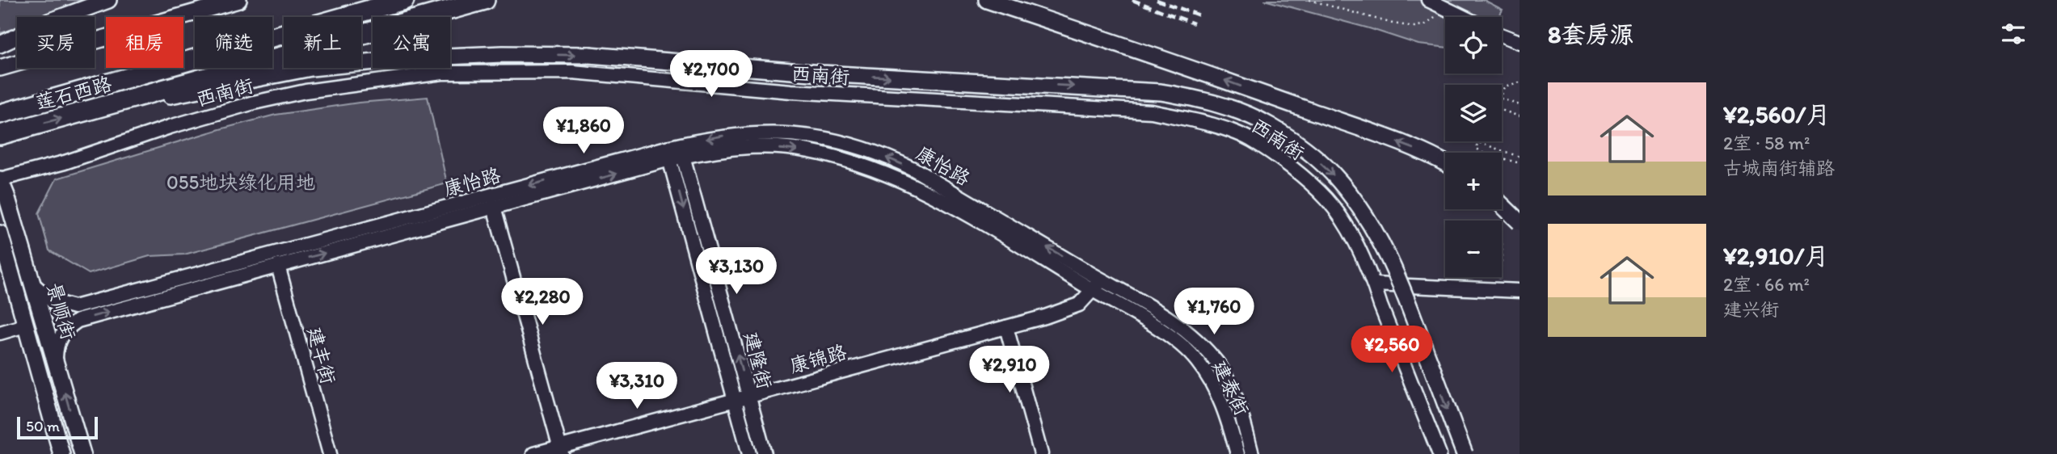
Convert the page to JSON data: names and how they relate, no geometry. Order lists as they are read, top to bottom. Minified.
{"streets":{"highway":["莲石西路"],"main road":["景顺街"],"street":["西南街","康怡路","建丰街","康锦路","建隆街","建泰街"]},"crossings":[["西南街","景顺街"],["康怡路","景顺街"],["康怡路","建丰街"],["康怡路","康锦路"],["康怡路","建隆街"],["康怡路","建泰街"],["康锦路","建隆街"],["康锦路","建泰街"]],"parks":["055地块绿化用地"],"scale_bar":"50 m","page":{"heading":"8套房源","map_buttons":["+","−"],"chip":["买房","租房","筛选","新上","公寓"],"price":["¥2,700","¥1,860","¥3,130","¥2,280","¥1,760","¥2,560","¥2,910","¥3,310"],"list":[{"name":"¥2,560/月","note":"2室 · 58 m² · 古城南街辅路"},{"name":"¥2,910/月","note":"2室 · 66 m² · 建兴街"}],"scale":"50 m"}}
